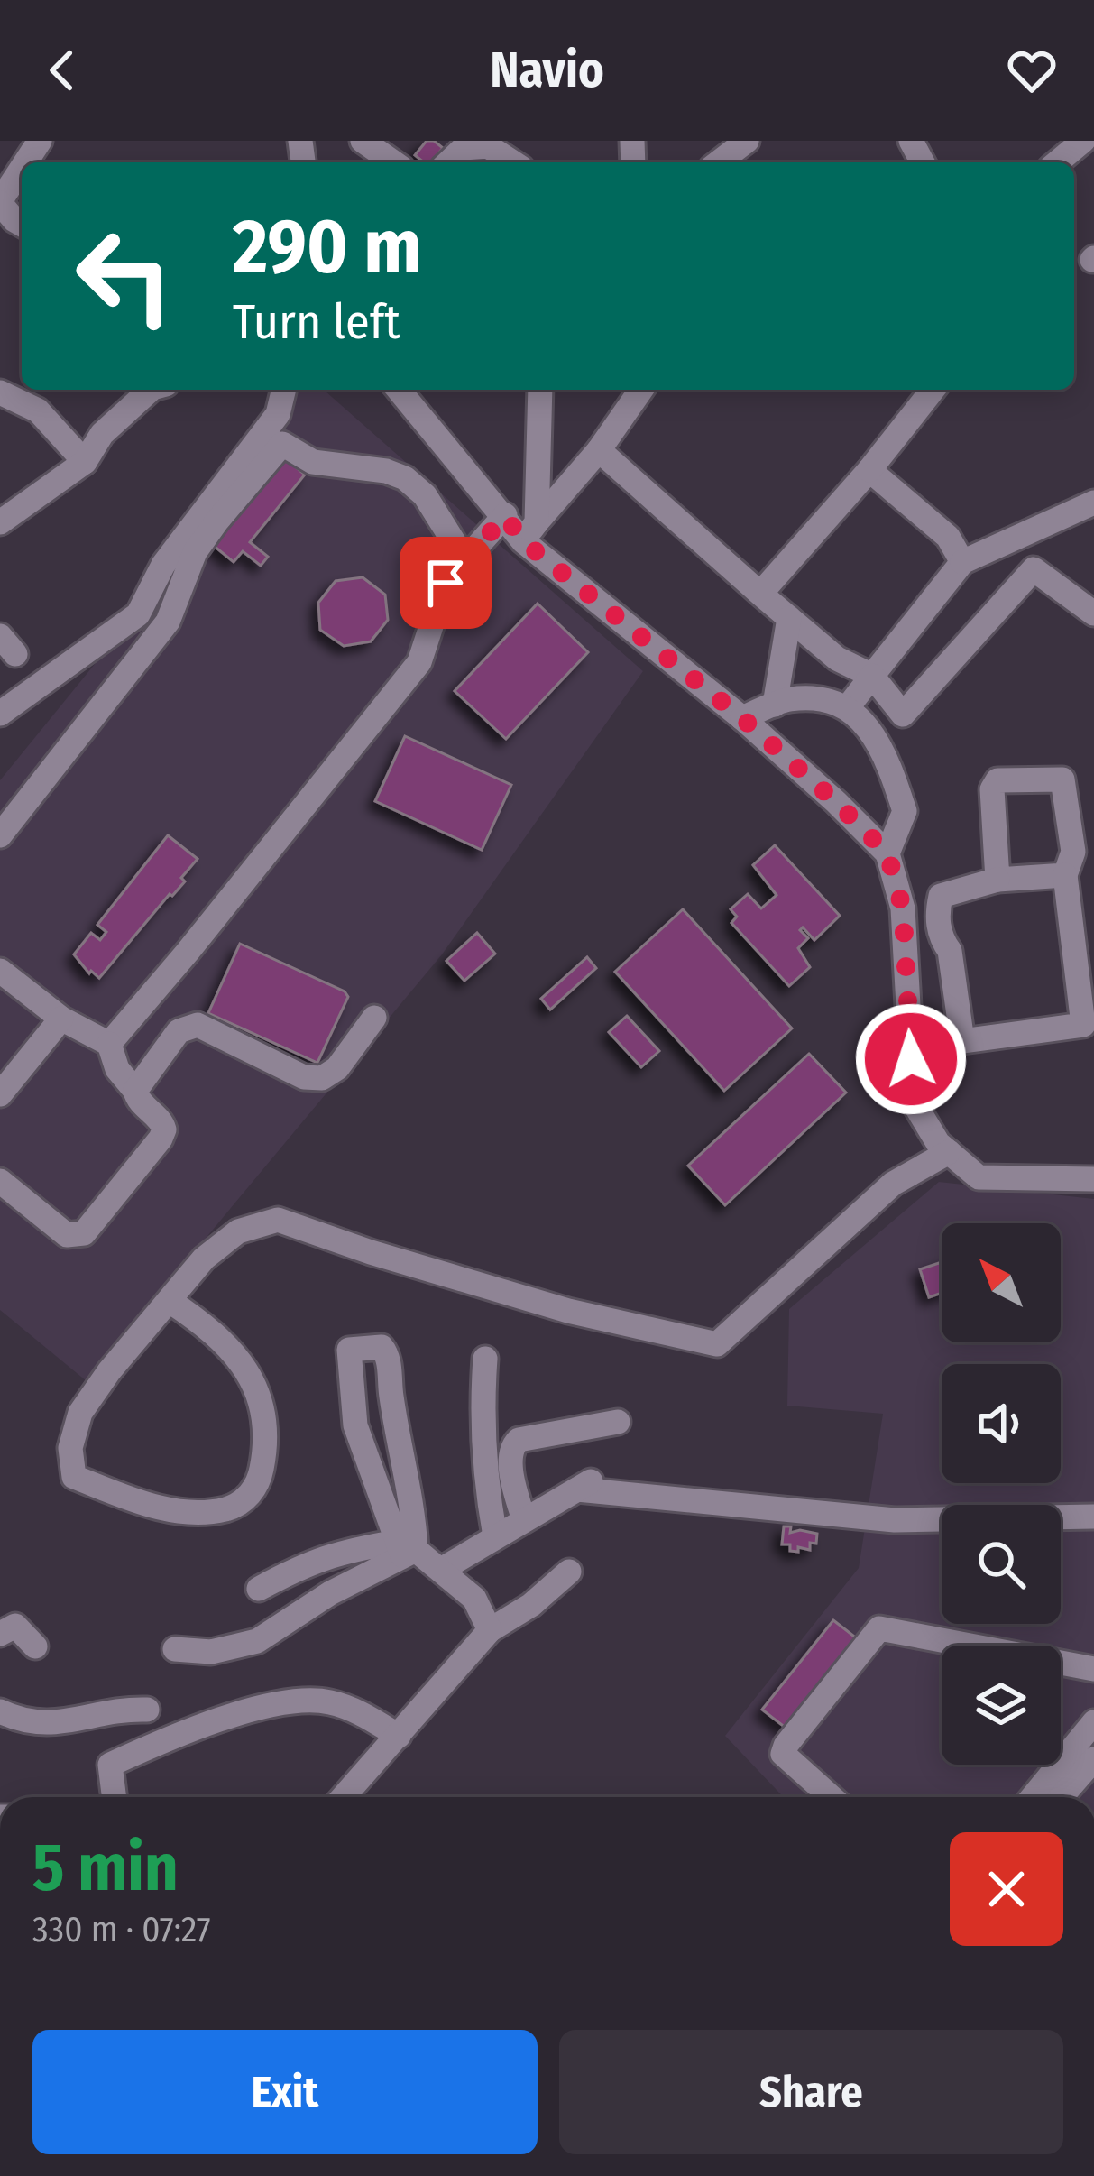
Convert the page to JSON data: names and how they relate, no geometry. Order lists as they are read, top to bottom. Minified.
{"north":"top left","page":{"header":"Navio","turn":["290 m","Turn left"],"heading":["5 min","330 m · 07:27"],"buttons":["Exit","Share"]}}
